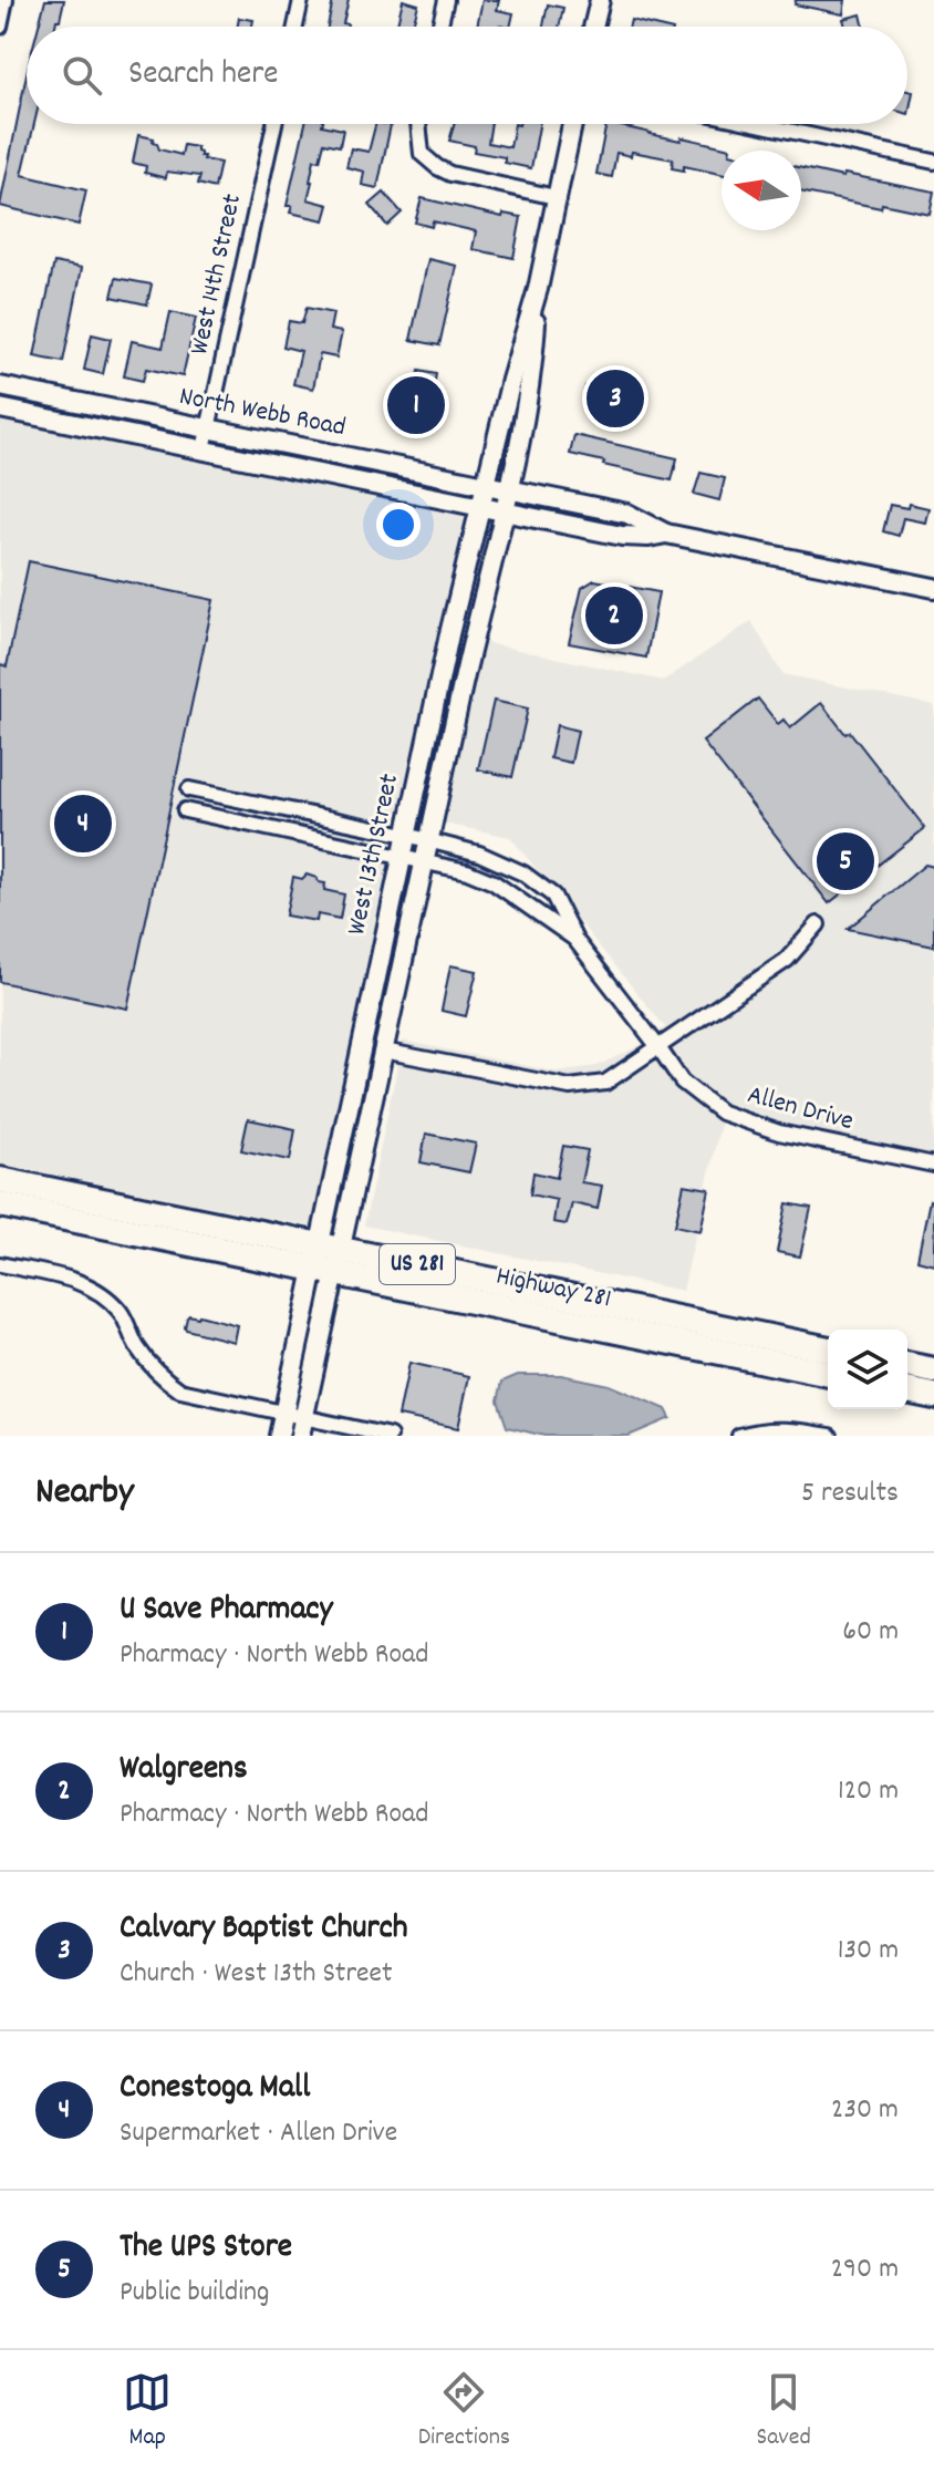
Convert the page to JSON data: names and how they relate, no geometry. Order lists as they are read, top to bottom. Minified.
{"streets":{"highway":["US 281","Highway 281"],"main road":["North Webb Road","West 13th Street"],"street":["West 14th Street","Allen Drive"]},"crossings":[["West 14th Street","North Webb Road"],["North Webb Road","West 13th Street"],["West 13th Street","Allen Drive"],["West 13th Street","Highway 281"]],"north":"left","page":{"search":"Search here","pins":["3","1","2","4","5"],"heading":["Nearby","5 results"],"list":[{"mark":"1","name":"U Save Pharmacy","note":"Pharmacy · North Webb Road","value":"60 m"},{"mark":"2","name":"Walgreens","note":"Pharmacy · North Webb Road","value":"120 m"},{"mark":"3","name":"Calvary Baptist Church","note":"Church · West 13th Street","value":"130 m"},{"mark":"4","name":"Conestoga Mall","note":"Supermarket · Allen Drive","value":"230 m"},{"mark":"5","name":"The UPS Store","note":"Public building","value":"290 m"}],"nav":["Map","Directions","Saved"]}}
